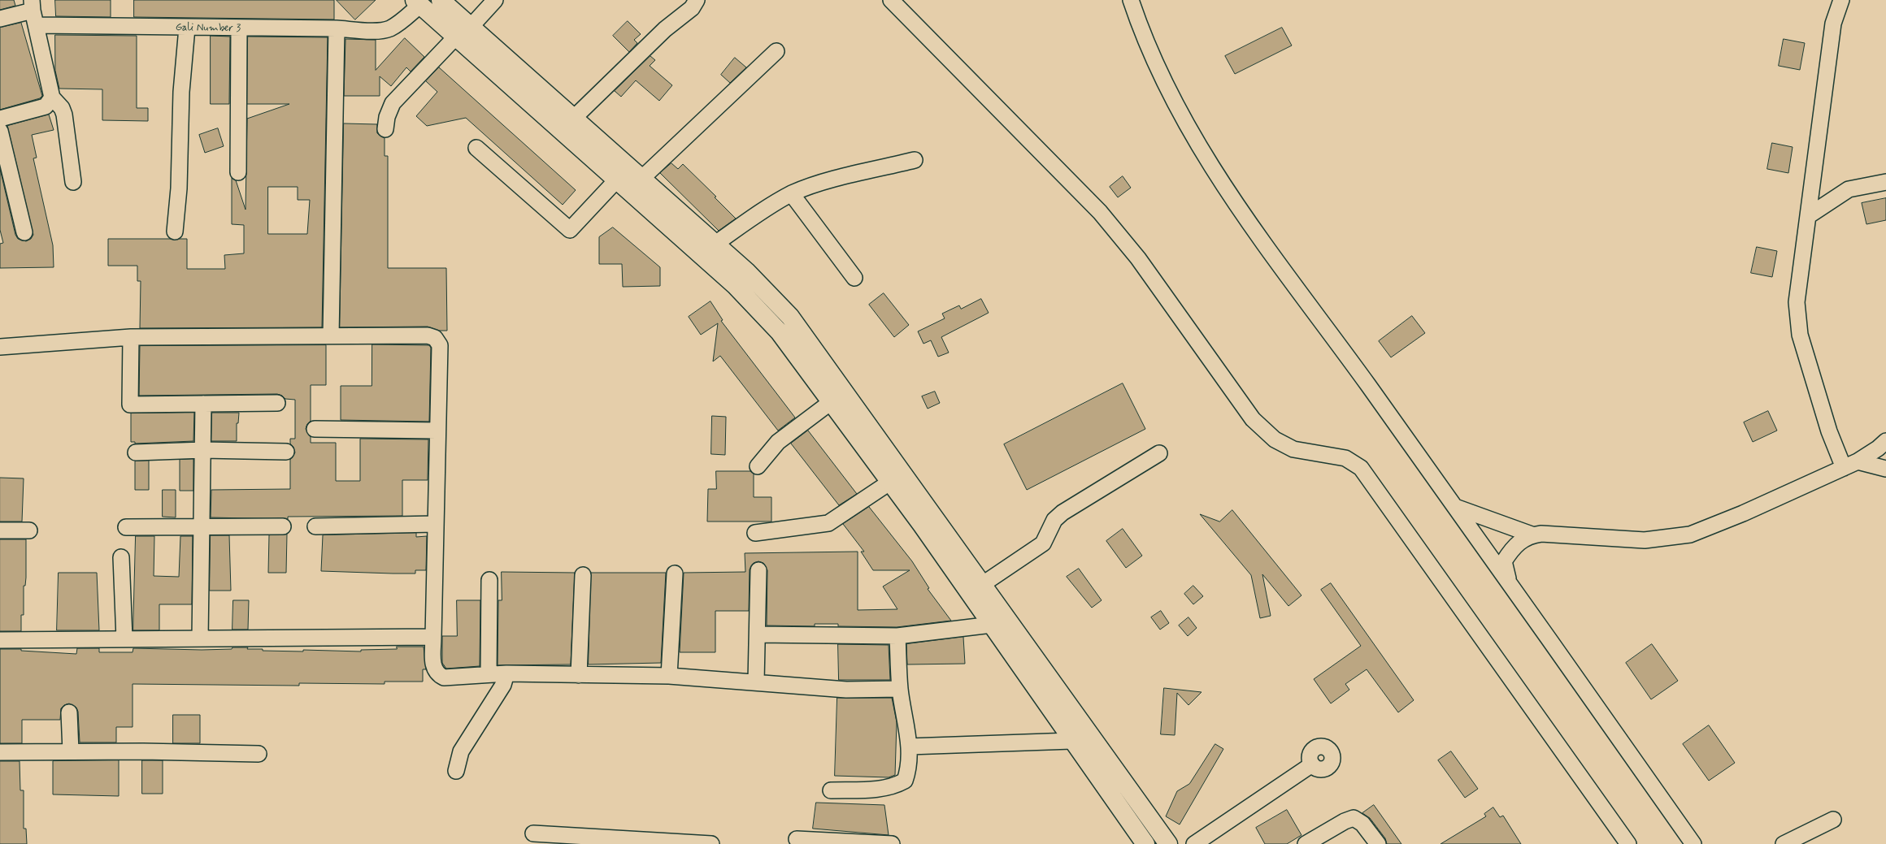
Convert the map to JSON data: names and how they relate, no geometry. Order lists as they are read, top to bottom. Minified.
{"streets":{"street":["Gali Number 3"]}}
